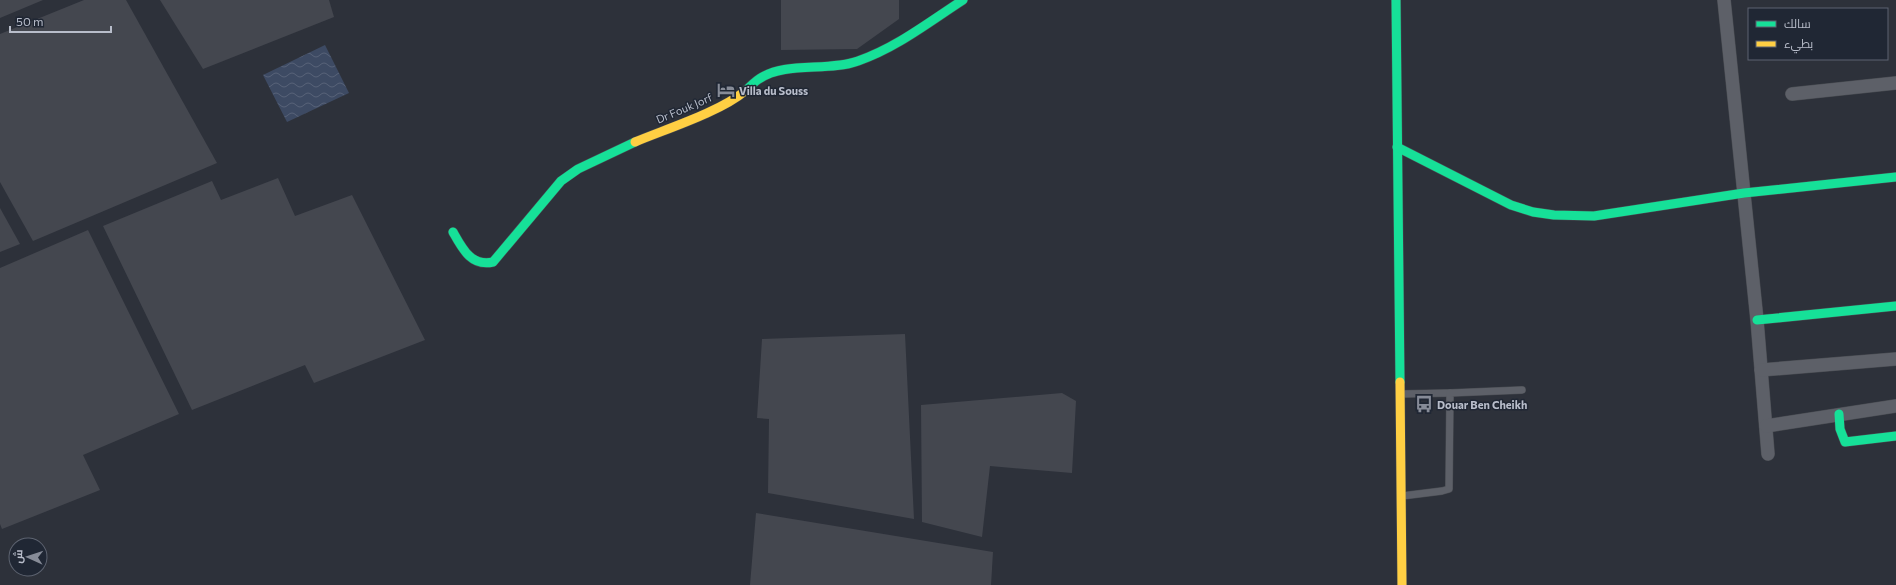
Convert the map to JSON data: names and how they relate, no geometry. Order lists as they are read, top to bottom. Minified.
{"streets":{"street":["Dr Fouk Jorf"]},"places":{"hotel":["Villa du Souss"],"bus stop":["Douar Ben Cheikh"]},"legend":["سالك","بطيء"],"scale_bar":"50 m","north":"left"}
